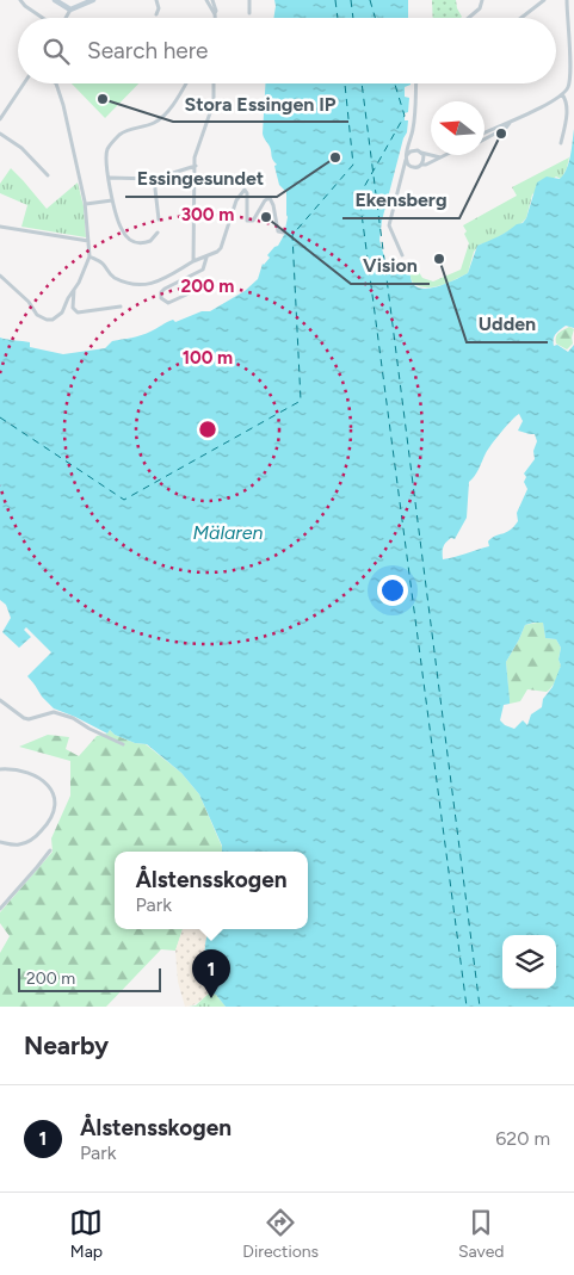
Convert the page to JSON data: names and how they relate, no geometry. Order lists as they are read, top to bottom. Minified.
{"water":["Mälaren"],"places":["Stora Essingen IP","Ekensberg","Essingesundet","Vision","Udden"],"scale_bar":"200 m","north":"left","page":{"search":"Search here","popup":["Ålstensskogen","Park"],"pins":"1","scale":"200 m","heading":"Nearby","list":[{"mark":"1","name":"Ålstensskogen","note":"Park","value":"620 m"}],"nav":["Map","Directions","Saved"]},"rings":["300 m","200 m","100 m"]}
